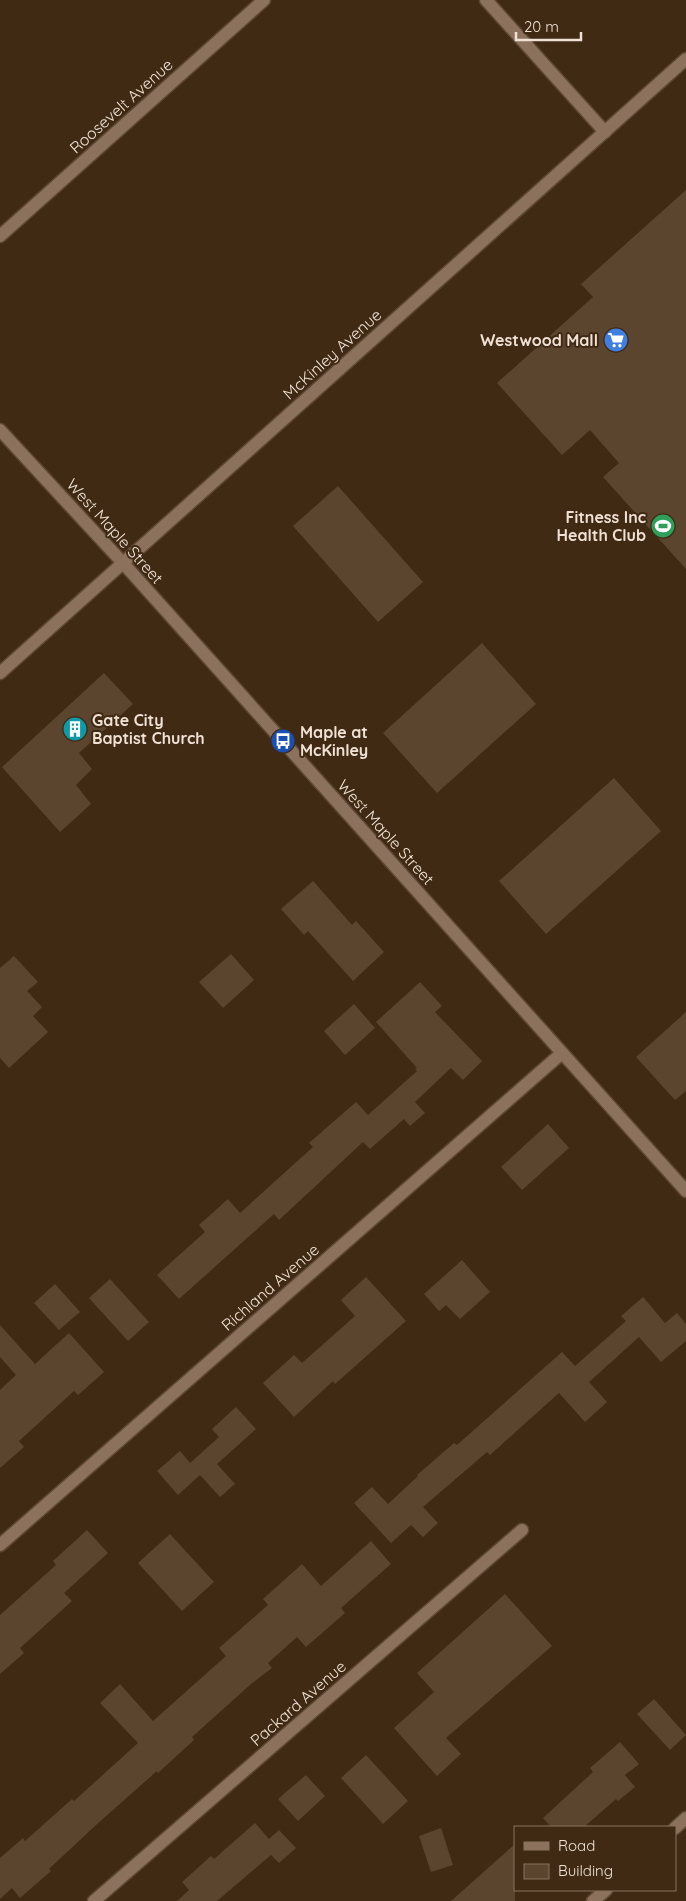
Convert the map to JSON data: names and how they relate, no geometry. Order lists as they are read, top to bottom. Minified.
{"streets":{"street":["Roosevelt Avenue","McKinley Avenue","West Maple Street","Richland Avenue","Packard Avenue"]},"crossings":[["McKinley Avenue","West Maple Street"],["West Maple Street","Richland Avenue"]],"places":{"supermarket":["Westwood Mall"],"sports":["Fitness Inc Health Club"],"building":["Gate City Baptist Church"],"bus stop":["Maple at McKinley"]},"legend":["Road","Building"],"scale_bar":"20 m"}
